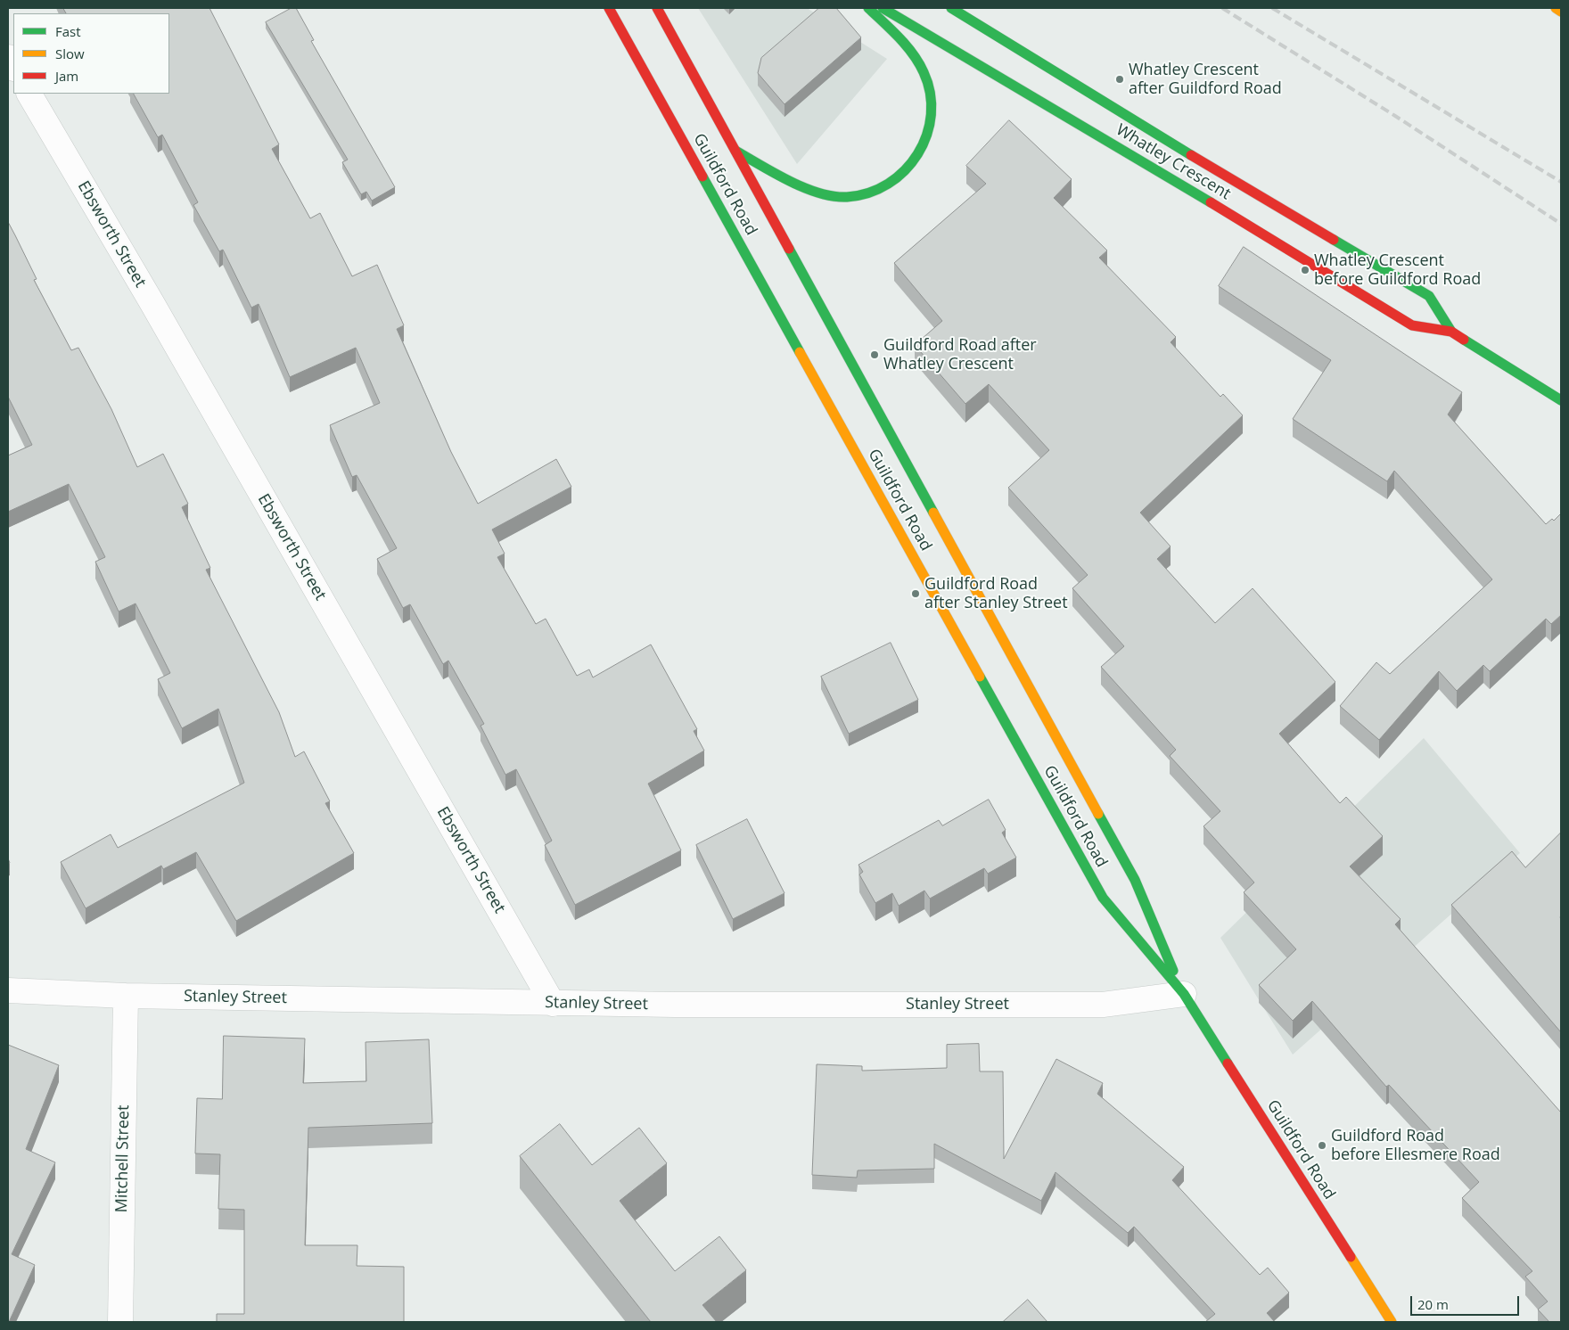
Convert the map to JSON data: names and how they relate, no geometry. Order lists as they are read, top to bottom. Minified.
{"streets":{"main road":["Whatley Crescent","Guildford Road"],"street":["Ebsworth Street","Stanley Street","Mitchell Street"]},"crossings":[["Guildford Road","Stanley Street"],["Ebsworth Street","Stanley Street"],["Stanley Street","Mitchell Street"]],"places":["Whatley Crescent after Guildford Road","Whatley Crescent before Guildford Road","Guildford Road after Whatley Crescent","Guildford Road after Stanley Street","Guildford Road before Ellesmere Road"],"legend":["Fast","Slow","Jam"],"scale_bar":"20 m"}
